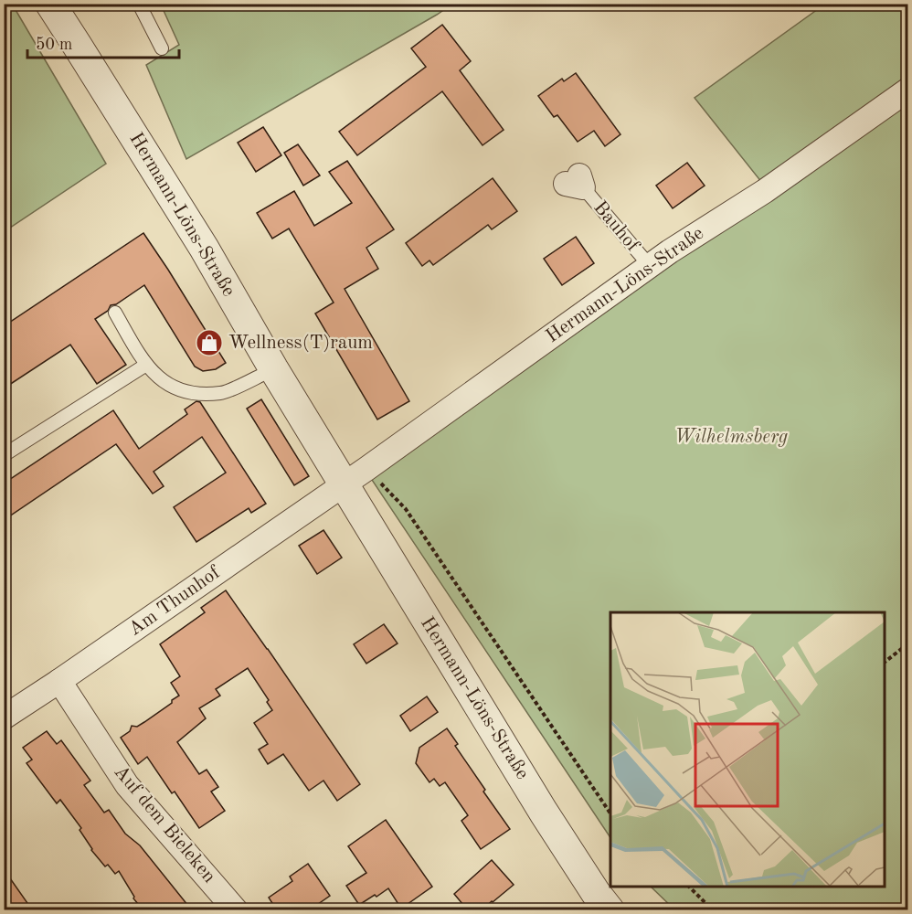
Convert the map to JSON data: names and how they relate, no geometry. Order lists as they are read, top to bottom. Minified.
{"streets":{"street":["Hermann-Löns-Straße","Am Thunhof","Auf dem Bieleken"],"lane":["Bauhof"]},"crossings":[["Hermann-Löns-Straße","Bauhof"],["Hermann-Löns-Straße","Am Thunhof"],["Am Thunhof","Auf dem Bieleken"]],"parks":["Wilhelmsberg"],"places":{"shop":["Wellness(T)raum"]},"scale_bar":"50 m"}
